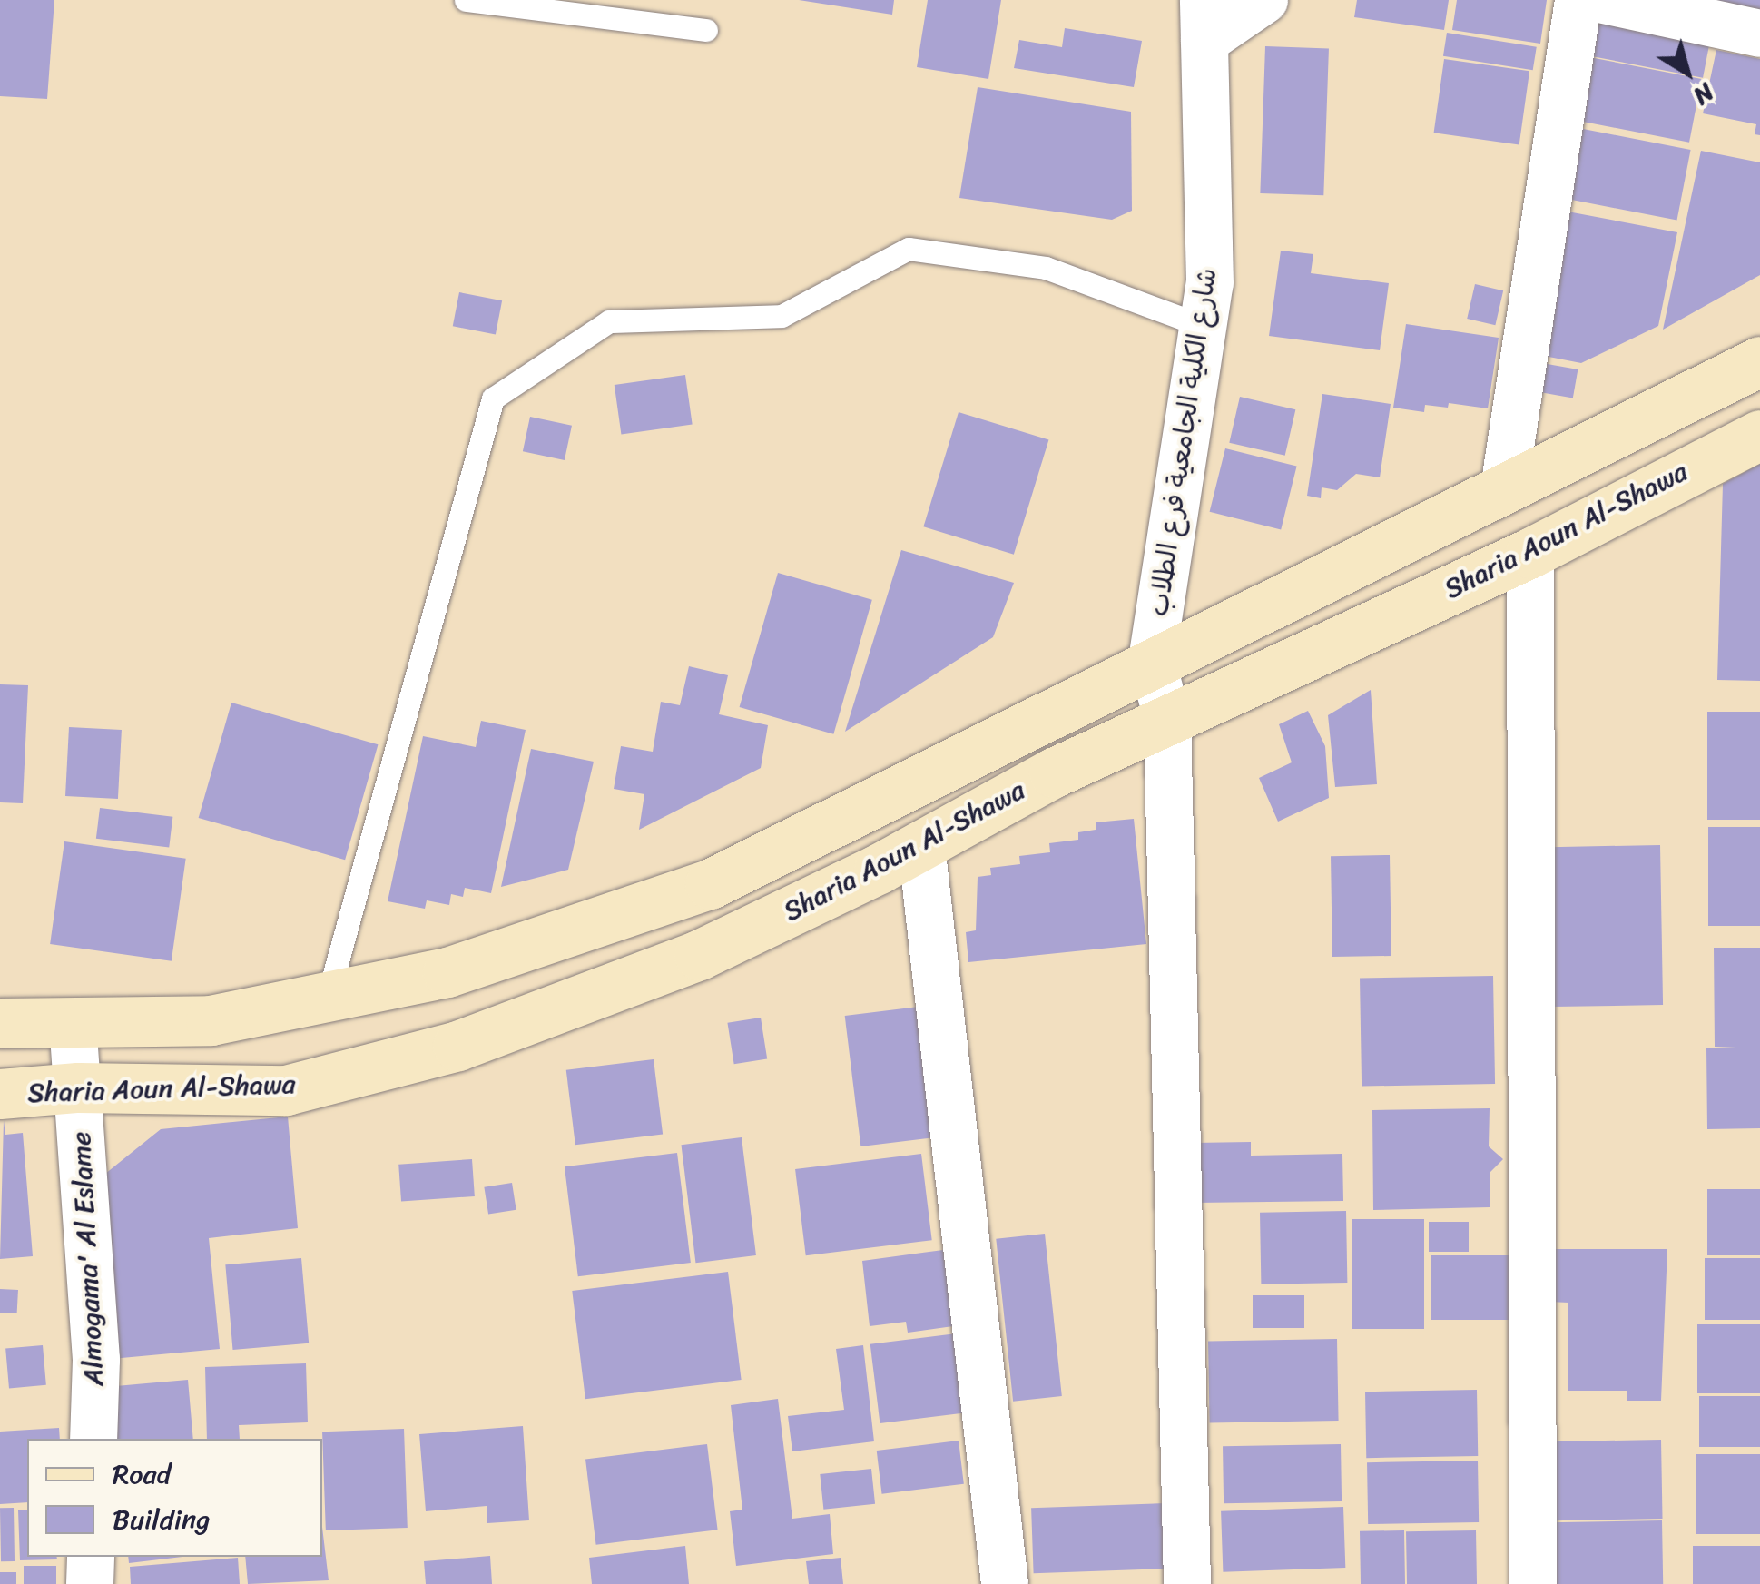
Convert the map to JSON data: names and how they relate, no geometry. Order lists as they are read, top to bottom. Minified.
{"streets":{"main road":["Sharia Aoun Al-Shawa"],"street":["شارع الكلية الجامعية فرع الطلاب","Almogama' Al Eslame"]},"crossings":[["شارع الكلية الجامعية فرع الطلاب","Sharia Aoun Al-Shawa"],["Sharia Aoun Al-Shawa","Almogama' Al Eslame"]],"legend":["Road","Building"],"north":"bottom right"}
